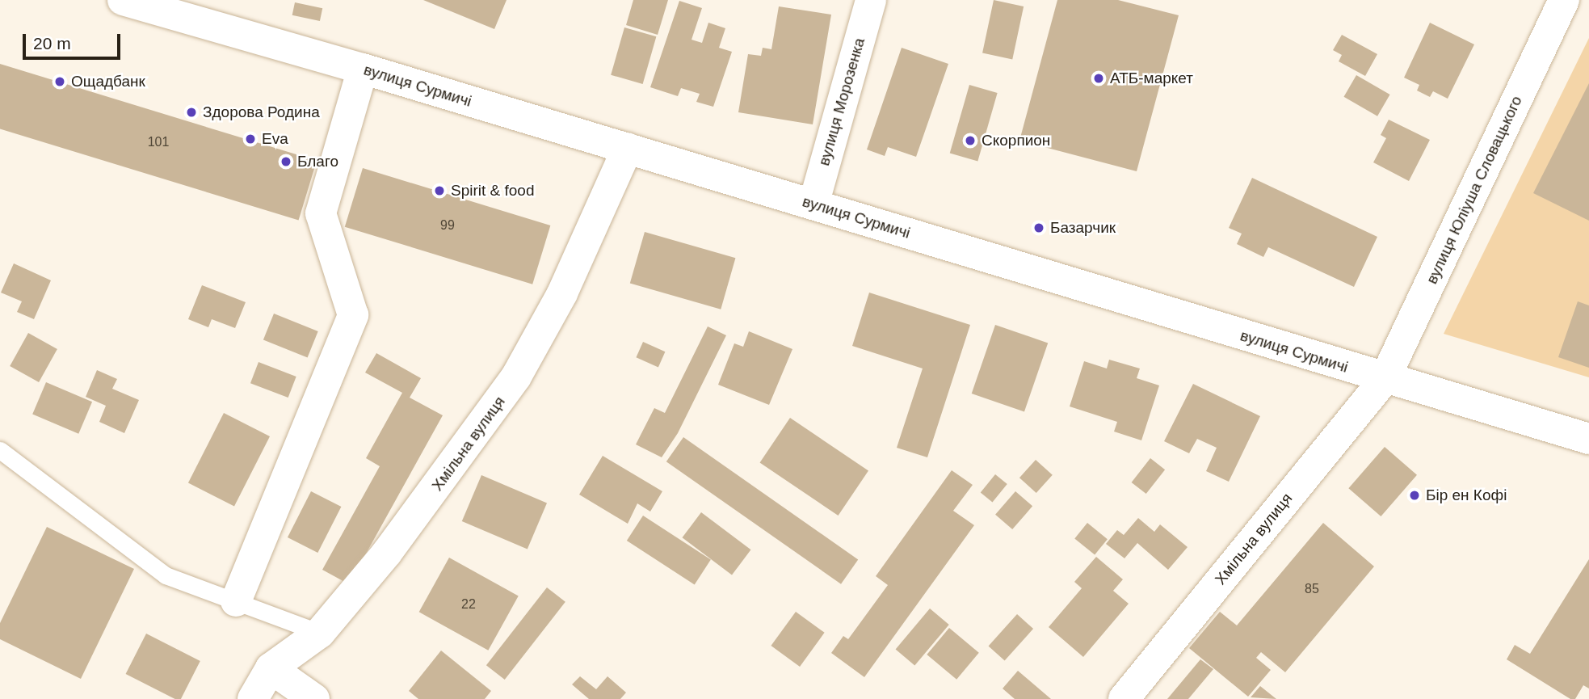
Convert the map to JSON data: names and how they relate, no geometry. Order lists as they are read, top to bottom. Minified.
{"streets":{"street":["вулиця Сурмичі","вулиця Морозенка","вулиця Юліуша Словацького","Хмільна вулиця"]},"crossings":[["вулиця Сурмичі","вулиця Морозенка"],["вулиця Сурмичі","вулиця Юліуша Словацького"],["вулиця Сурмичі","Хмільна вулиця"],["вулиця Юліуша Словацького","Хмільна вулиця"]],"places":["АТБ-маркет","Ощадбанк","Здорова Родина","Eva","Скорпион","Благо","Spirit & food","Базарчик","Бір ен Кофі"],"house_numbers":["101","99","85","22"],"scale_bar":"20 m"}
